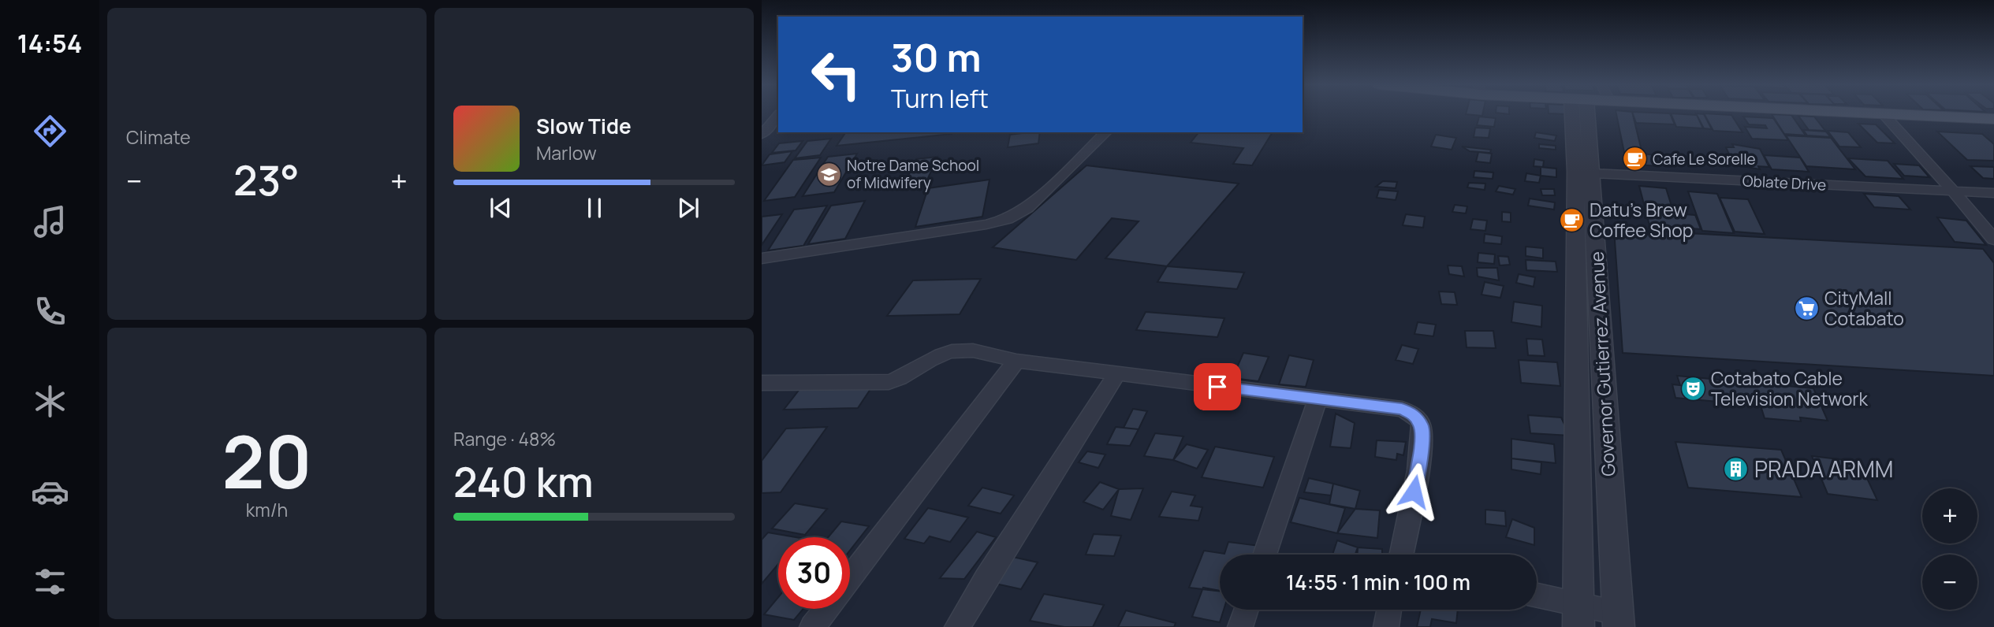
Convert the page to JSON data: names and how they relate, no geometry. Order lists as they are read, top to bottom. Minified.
{"streets":{"street":["Oblate Drive","Governor Gutierrez Avenue"]},"crossings":[["Oblate Drive","Governor Gutierrez Avenue"]],"places":{"cafe":["Cafe Le Sorelle","Datu's Brew Coffee Shop"],"school or university":["Notre Dame School of Midwifery"],"supermarket":["CityMall Cotabato"],"theatre":["Cotabato Cable Television Network"],"building":["PRADA ARMM"]},"page":{"tabs":"14:54","tile":["Climate",["20","km/h"],["Range · 48%","240 km"]],"turn":["30 m","Turn left"],"song":["Slow Tide","Marlow"],"heat":["−","23°","+"],"map_buttons":["+","−"],"limit":"30","trip":"14:55 · 1 min · 100 m"}}
